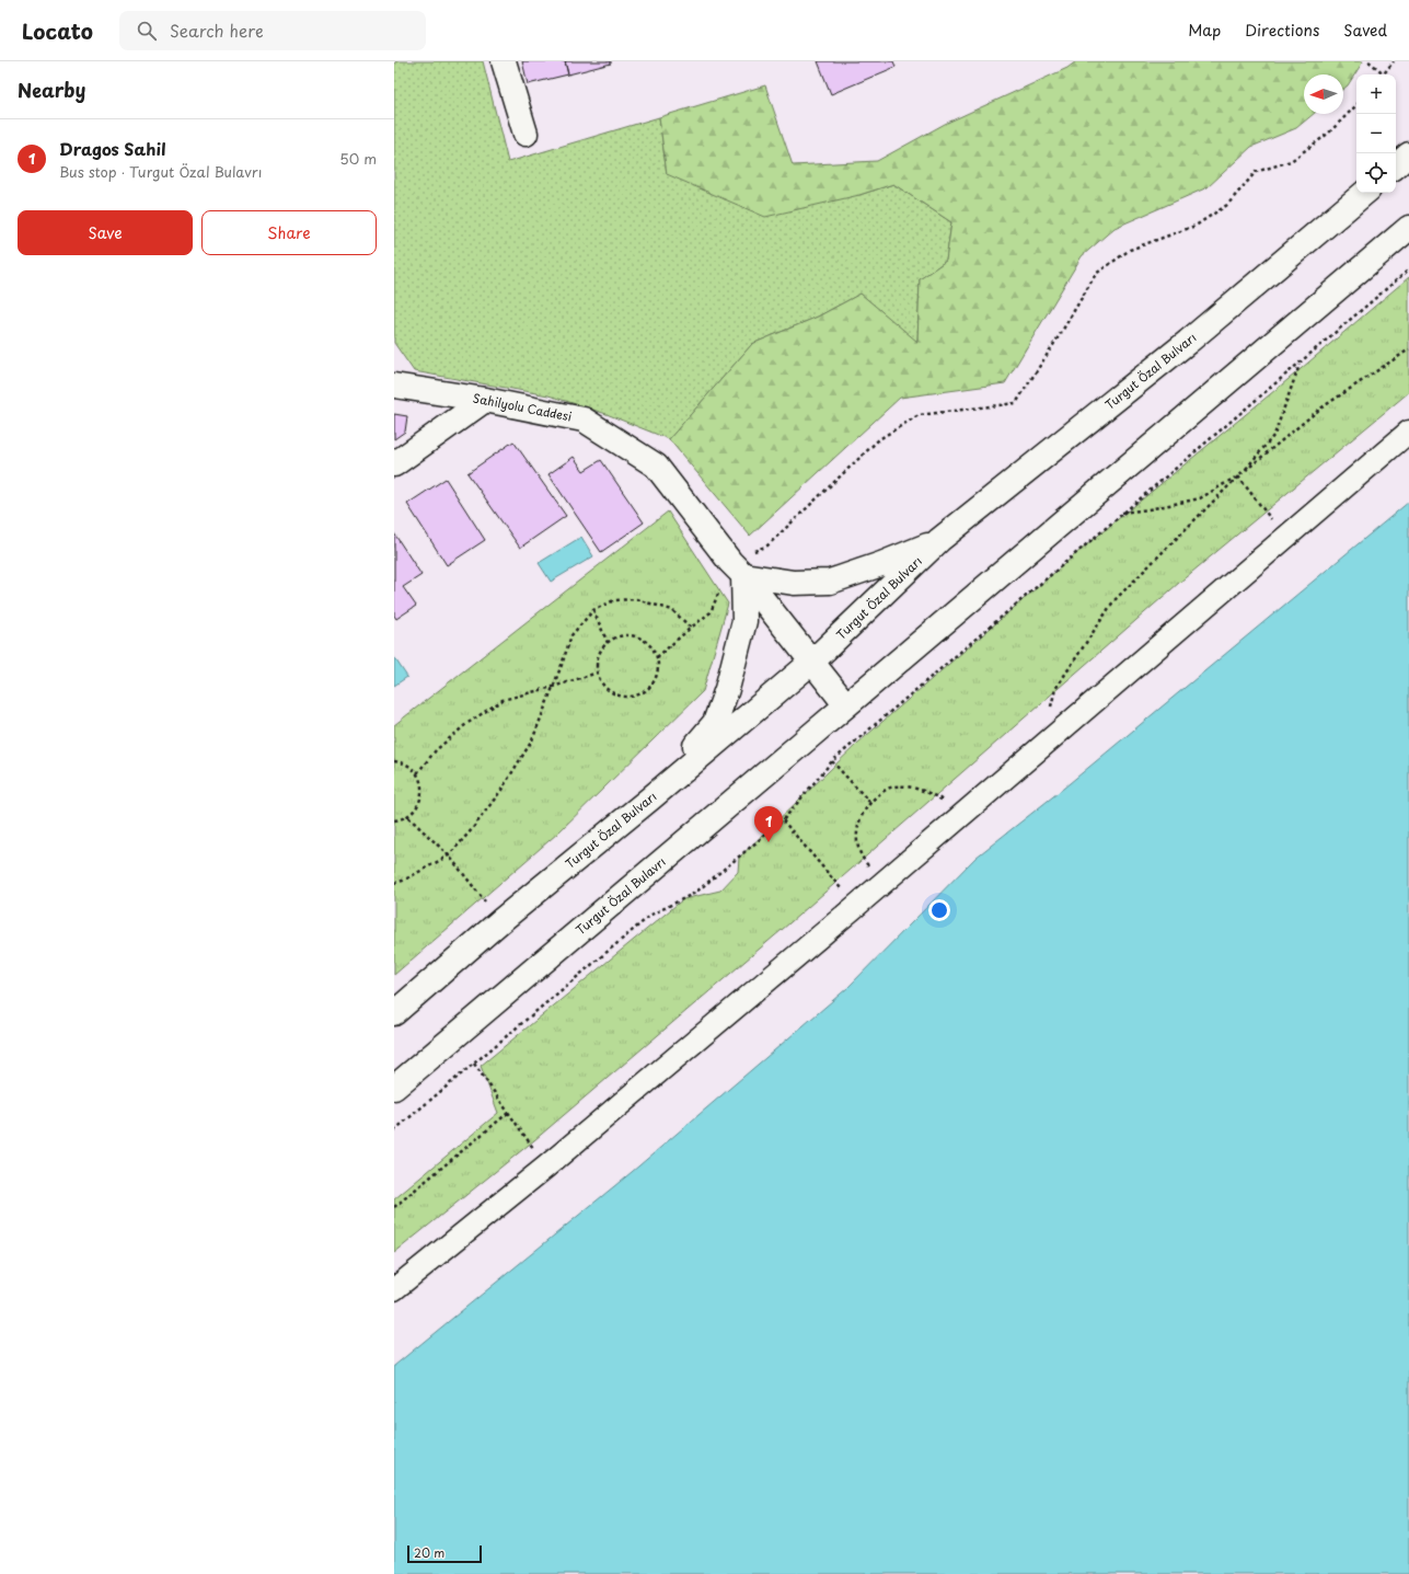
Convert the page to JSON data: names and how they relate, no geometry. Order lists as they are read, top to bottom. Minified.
{"streets":{"main road":["Turgut Özal Bulvarı","Sahilyolu Caddesi","Turgut Özal Bulavrı"]},"crossings":[["Turgut Özal Bulvarı","Sahilyolu Caddesi"],["Sahilyolu Caddesi","Turgut Özal Bulavrı"]],"scale_bar":"20 m","north":"left","page":{"header":"Locato","search":"Search here","nav":["Map","Directions","Saved"],"heading":"Nearby","map_buttons":["+","−"],"list":[{"mark":"1","name":"Dragos Sahil","note":"Bus stop · Turgut Özal Bulavrı","value":"50 m"}],"buttons":["Save","Share"],"pins":"1","scale":"20 m"}}
